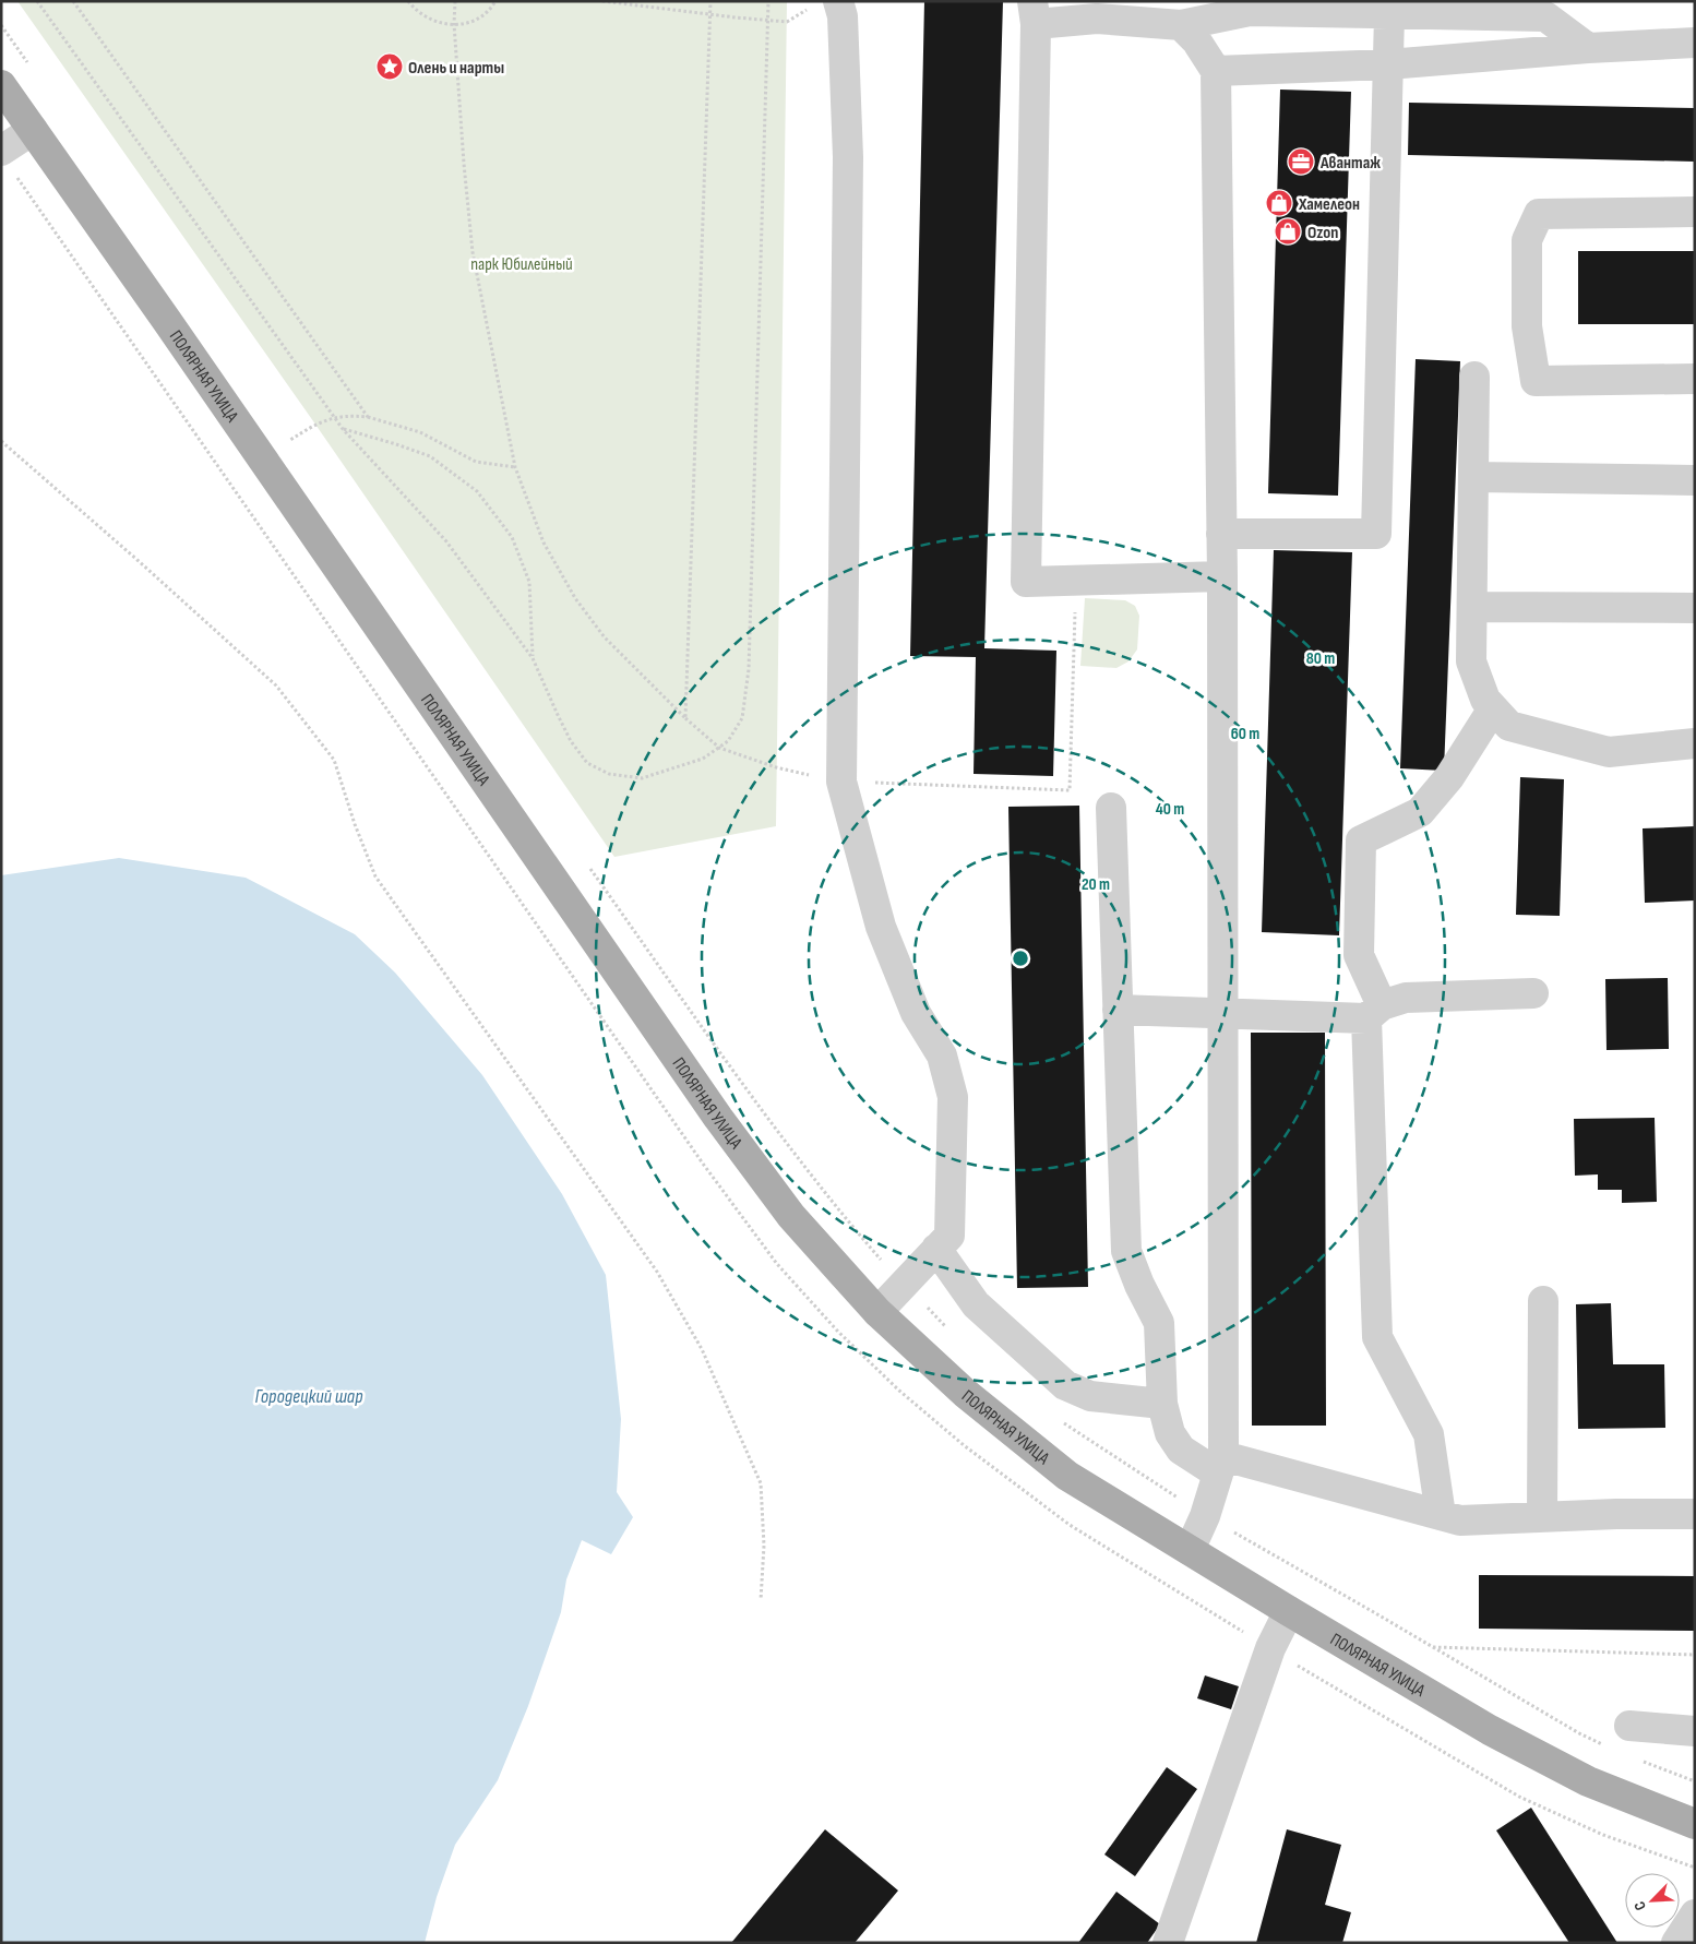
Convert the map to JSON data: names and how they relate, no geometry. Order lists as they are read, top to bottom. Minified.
{"streets":{"main road":["ПОЛЯРНАЯ УЛИЦА"]},"water":["Городецкий шар"],"parks":["парк Юбилейный"],"places":{"place":["Олень и нарты"],"office":["Авантаж"],"shop":["Хамелеон","Ozon"]},"north":"bottom left","rings":["80 m","60 m","40 m","20 m"]}
